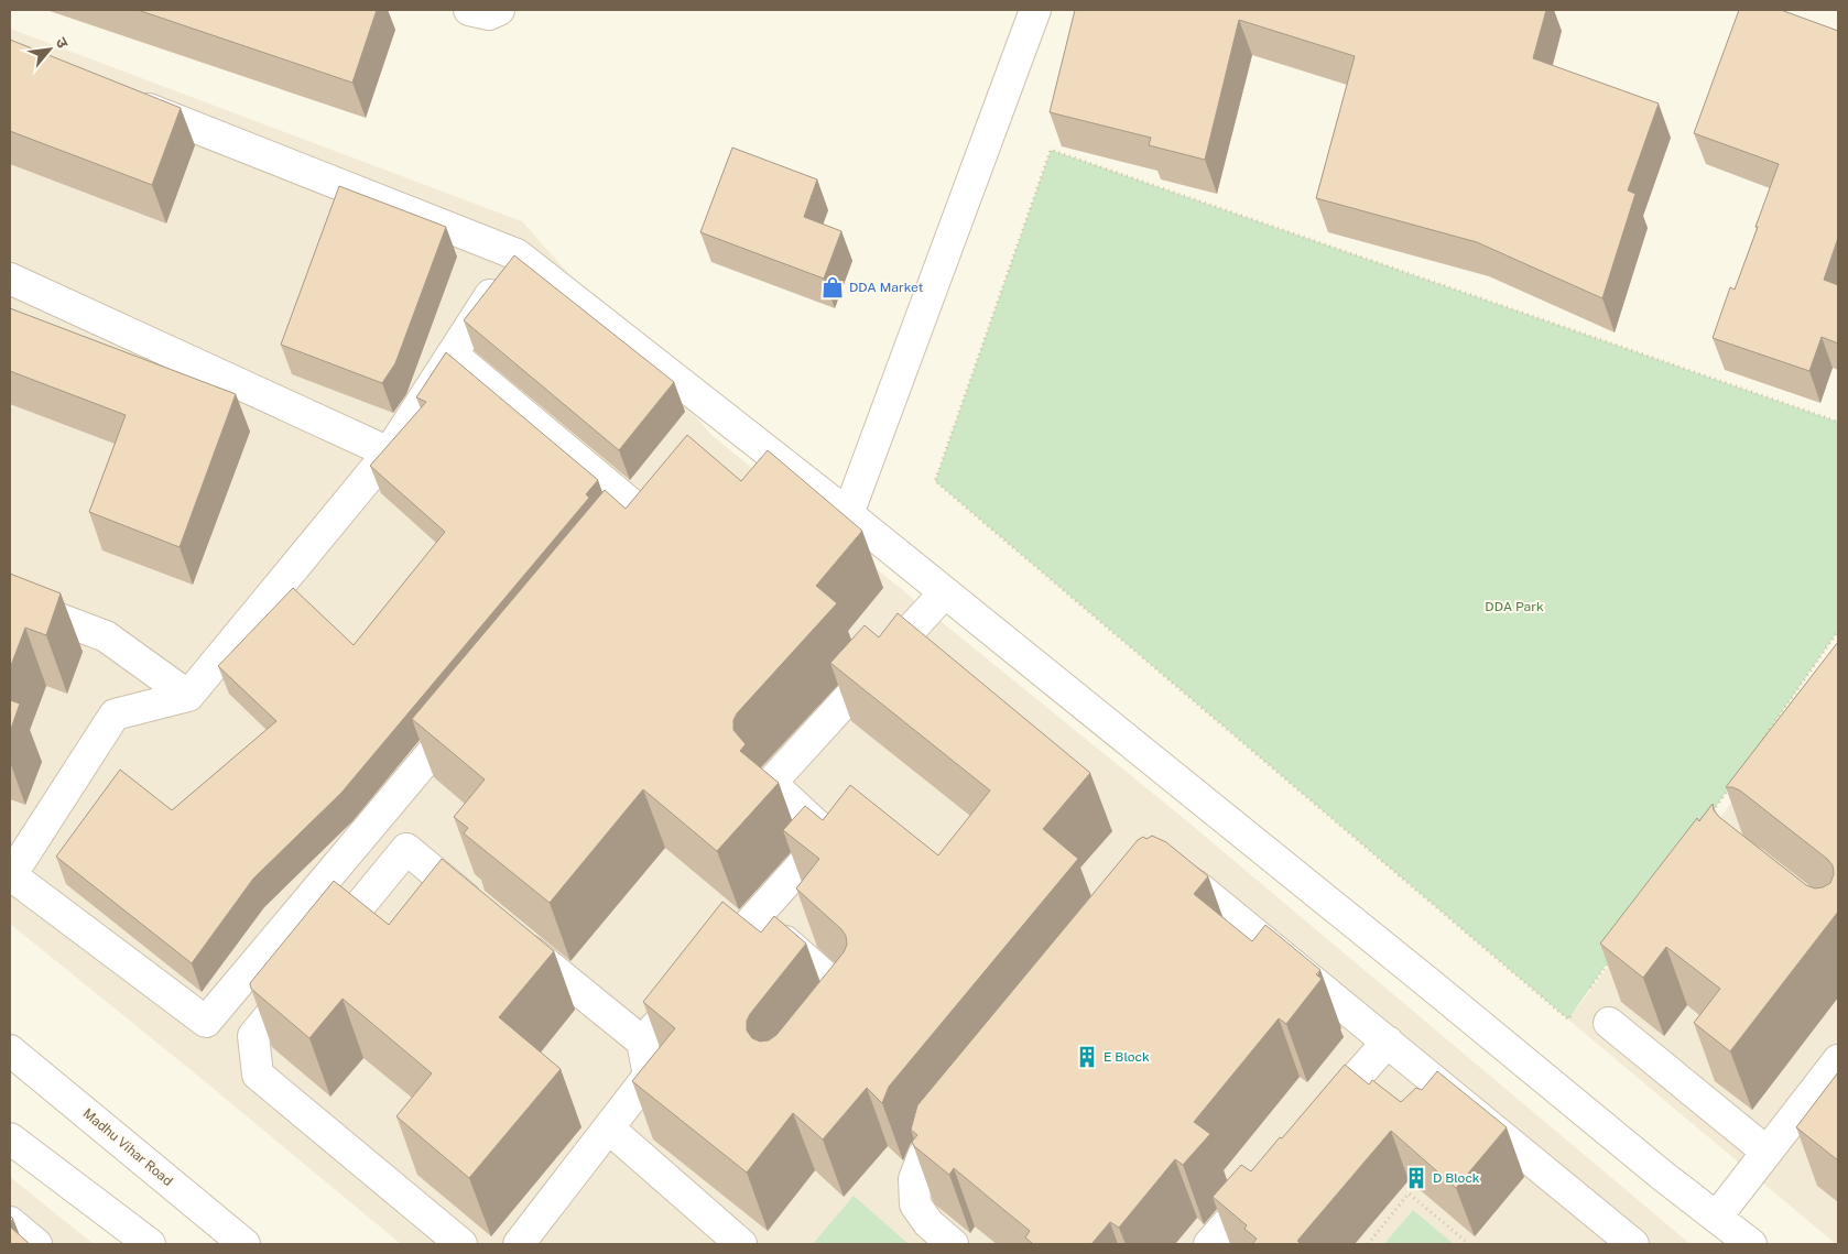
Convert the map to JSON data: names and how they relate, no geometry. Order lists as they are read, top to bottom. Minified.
{"streets":{"street":["Madhu Vihar Road"]},"parks":["DDA Park"],"places":{"shop":["DDA Market"],"building":["E Block","D Block"]},"north":"top right"}
